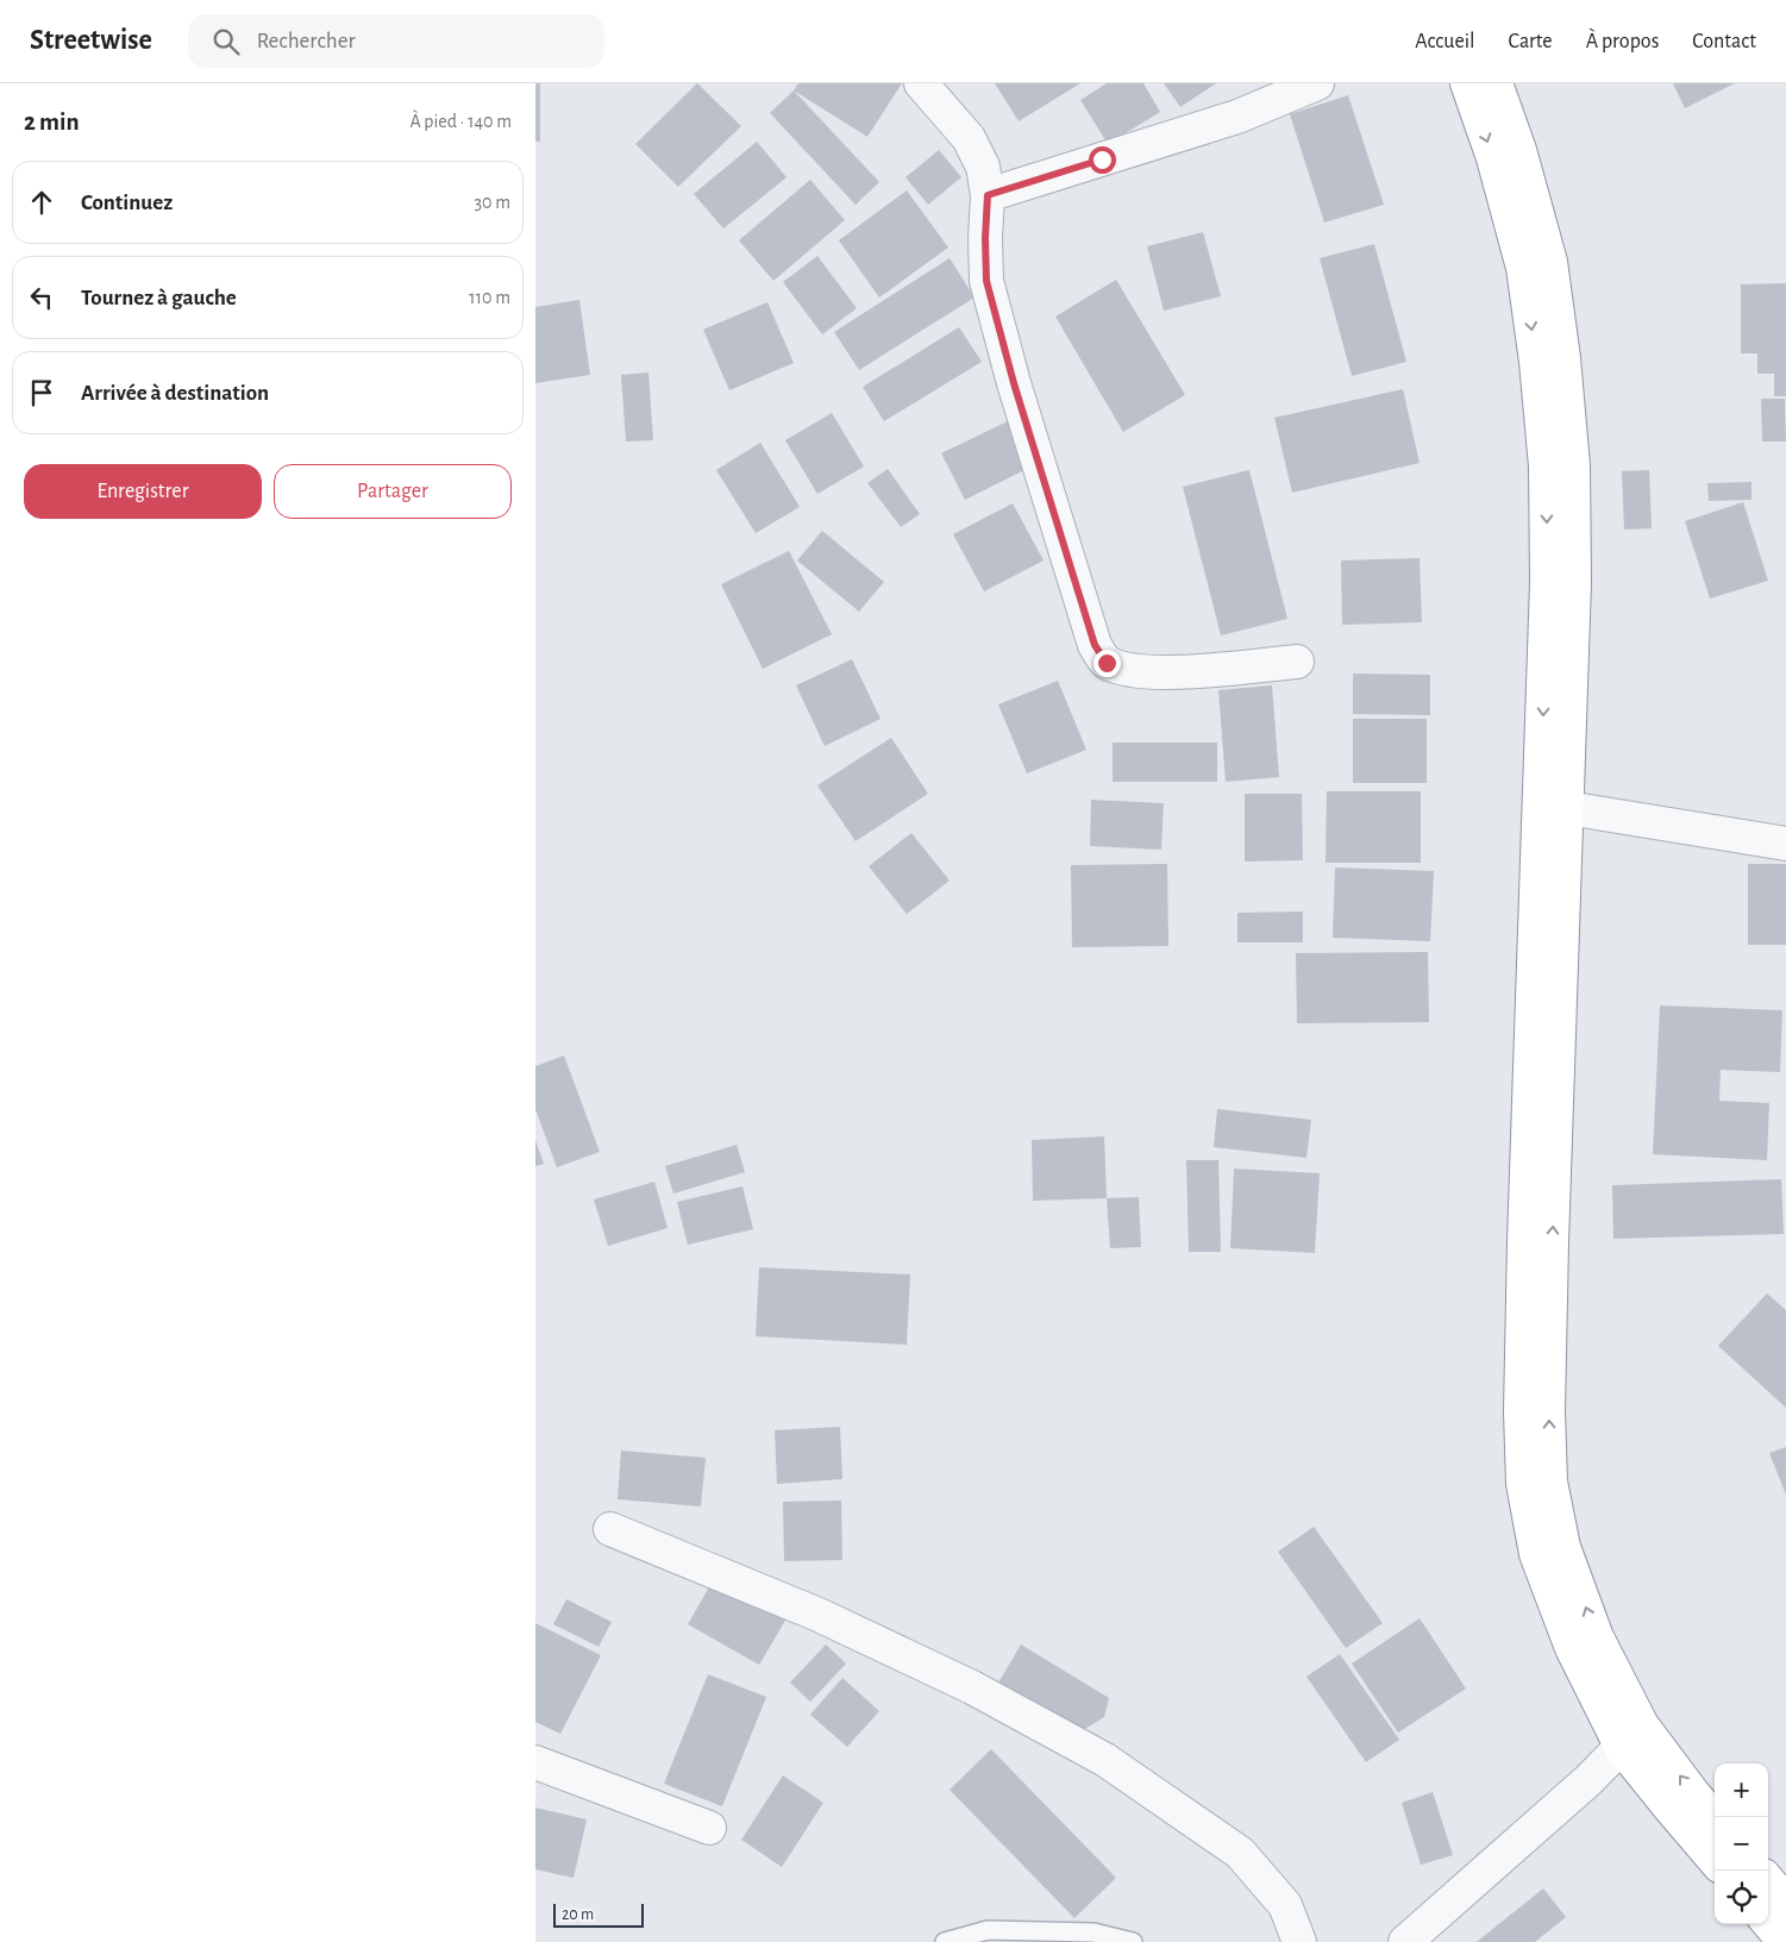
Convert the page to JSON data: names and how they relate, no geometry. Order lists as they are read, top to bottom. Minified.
{"scale_bar":"20 m","page":{"header":"Streetwise","search":"Rechercher","nav":["Accueil","Carte","À propos","Contact"],"heading":["2 min","À pied · 140 m"],"list":[["Continuez","30 m"],["Tournez à gauche","110 m"],"Arrivée à destination"],"buttons":["Enregistrer","Partager"],"map_buttons":["+","−"],"scale":"20 m"}}
